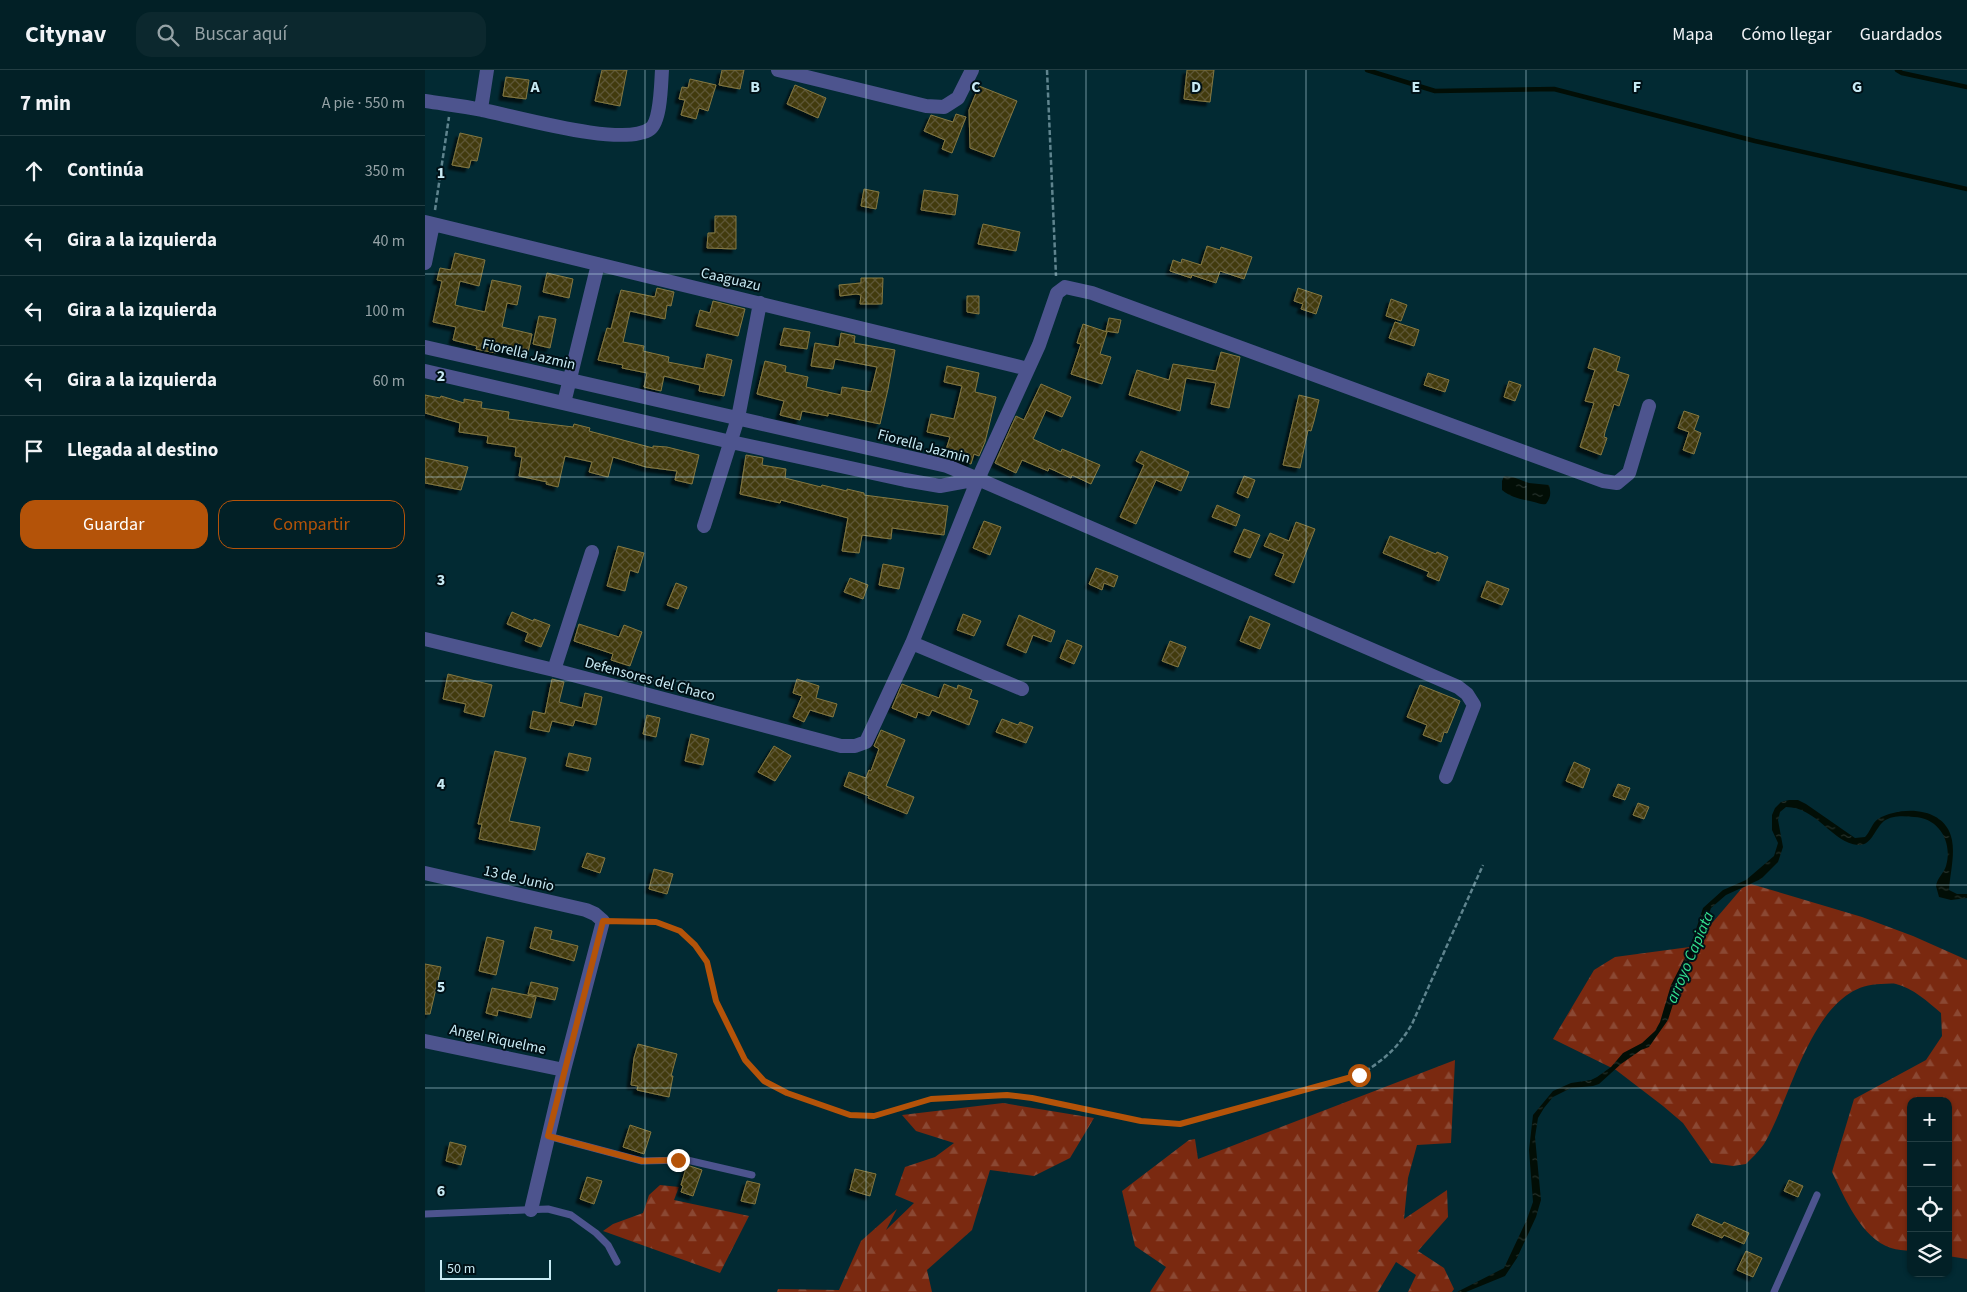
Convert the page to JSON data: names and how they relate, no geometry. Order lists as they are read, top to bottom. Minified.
{"streets":{"street":["Caaguazu","Fiorella Jazmin","Defensores del Chaco","13 de Junio","Angel Riquelme"]},"water":["arroyo Capiata"],"scale_bar":"50 m","page":{"header":"Citynav","search":"Buscar aquí","nav":["Mapa","Cómo llegar","Guardados"],"heading":["7 min","A pie · 550 m"],"list":[["Continúa","350 m"],["Gira a la izquierda","40 m"],["Gira a la izquierda","100 m"],["Gira a la izquierda","60 m"],"Llegada al destino"],"buttons":["Guardar","Compartir"],"map_buttons":["+","−"],"scale":"50 m"},"grid":{"columns":["A","B","C","D","E","F","G"],"rows":["1","2","3","4","5","6"]}}
